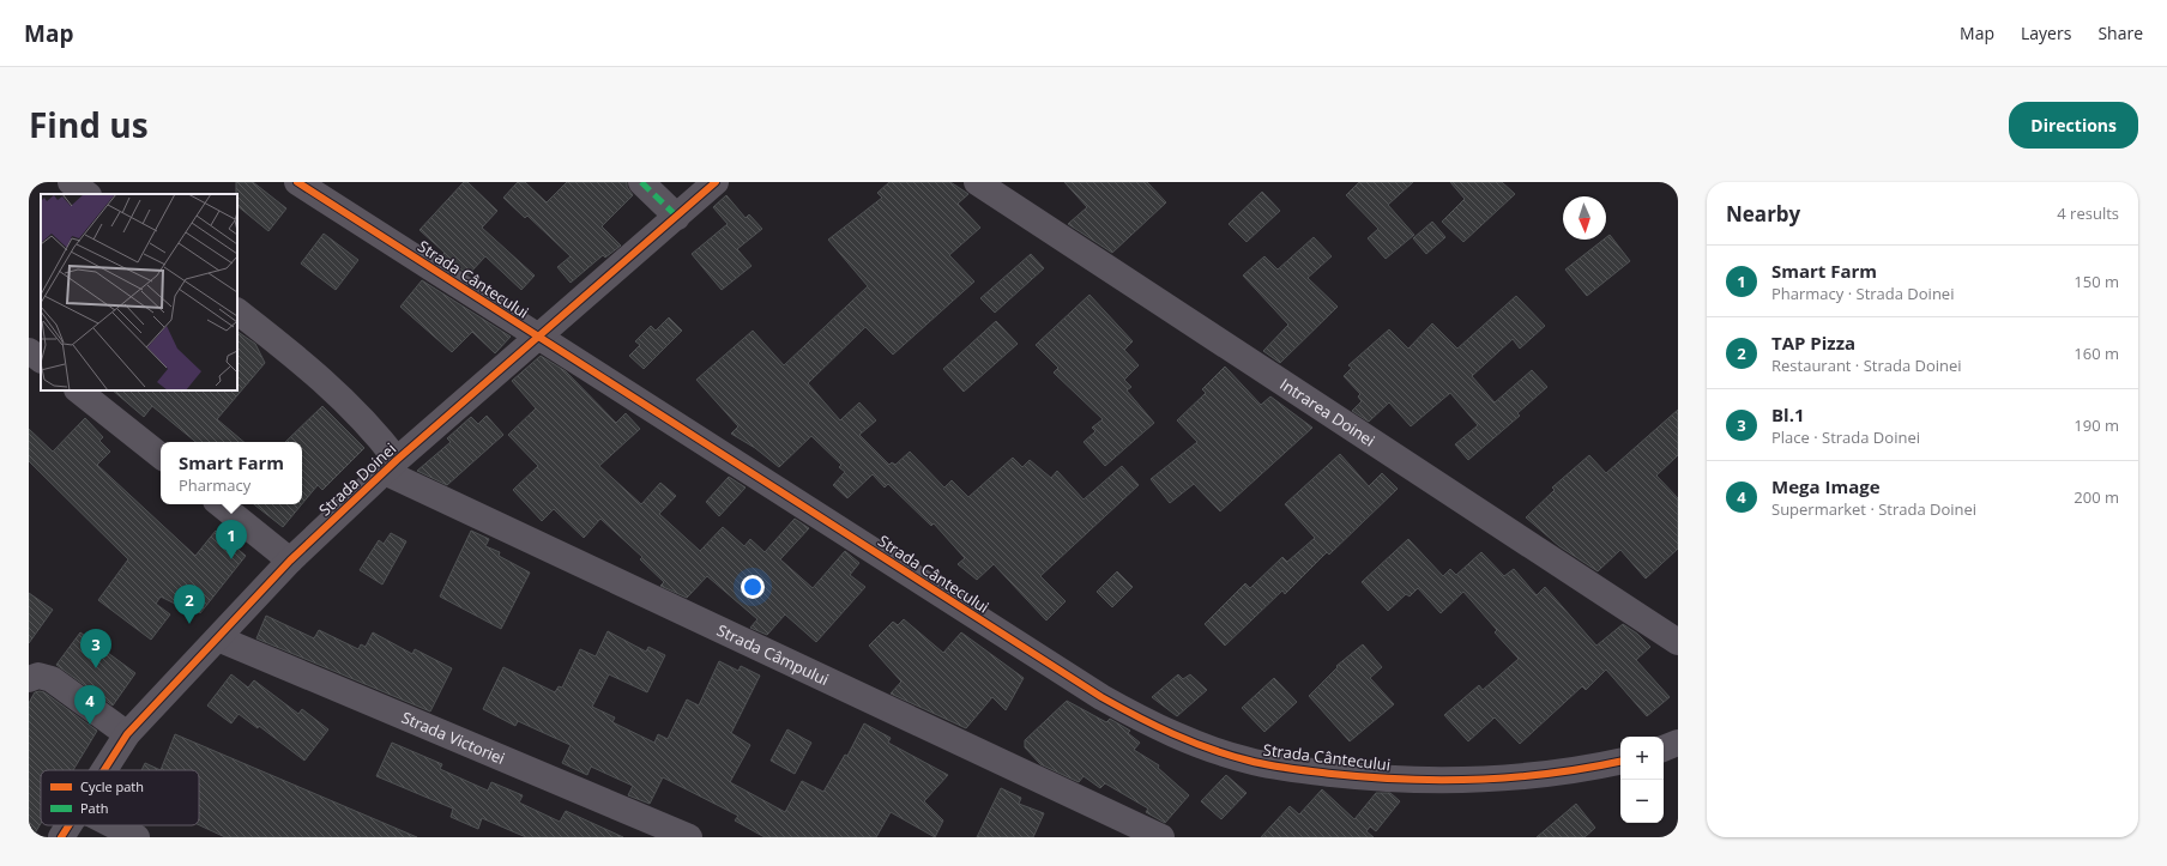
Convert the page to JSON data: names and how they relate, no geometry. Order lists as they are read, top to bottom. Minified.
{"streets":{"street":["Strada Cântecului","Intrarea Doinei","Strada Doinei","Strada Câmpului","Strada Victoriei"]},"crossings":[["Strada Cântecului","Strada Doinei"],["Strada Doinei","Strada Câmpului"],["Strada Doinei","Strada Victoriei"]],"legend":["Cycle path","Path"],"north":"bottom","page":{"header":"Map","nav":["Map","Layers","Share"],"title":"Find us","buttons":"Directions","heading":["Nearby","4 results"],"list":[{"mark":"1","name":"Smart Farm","note":"Pharmacy · Strada Doinei","value":"150 m"},{"mark":"2","name":"TAP Pizza","note":"Restaurant · Strada Doinei","value":"160 m"},{"mark":"3","name":"Bl.1","note":"Place · Strada Doinei","value":"190 m"},{"mark":"4","name":"Mega Image","note":"Supermarket · Strada Doinei","value":"200 m"}],"popup":["Smart Farm","Pharmacy"],"pins":["1","2","3","4"],"map_buttons":["+","−"]}}
